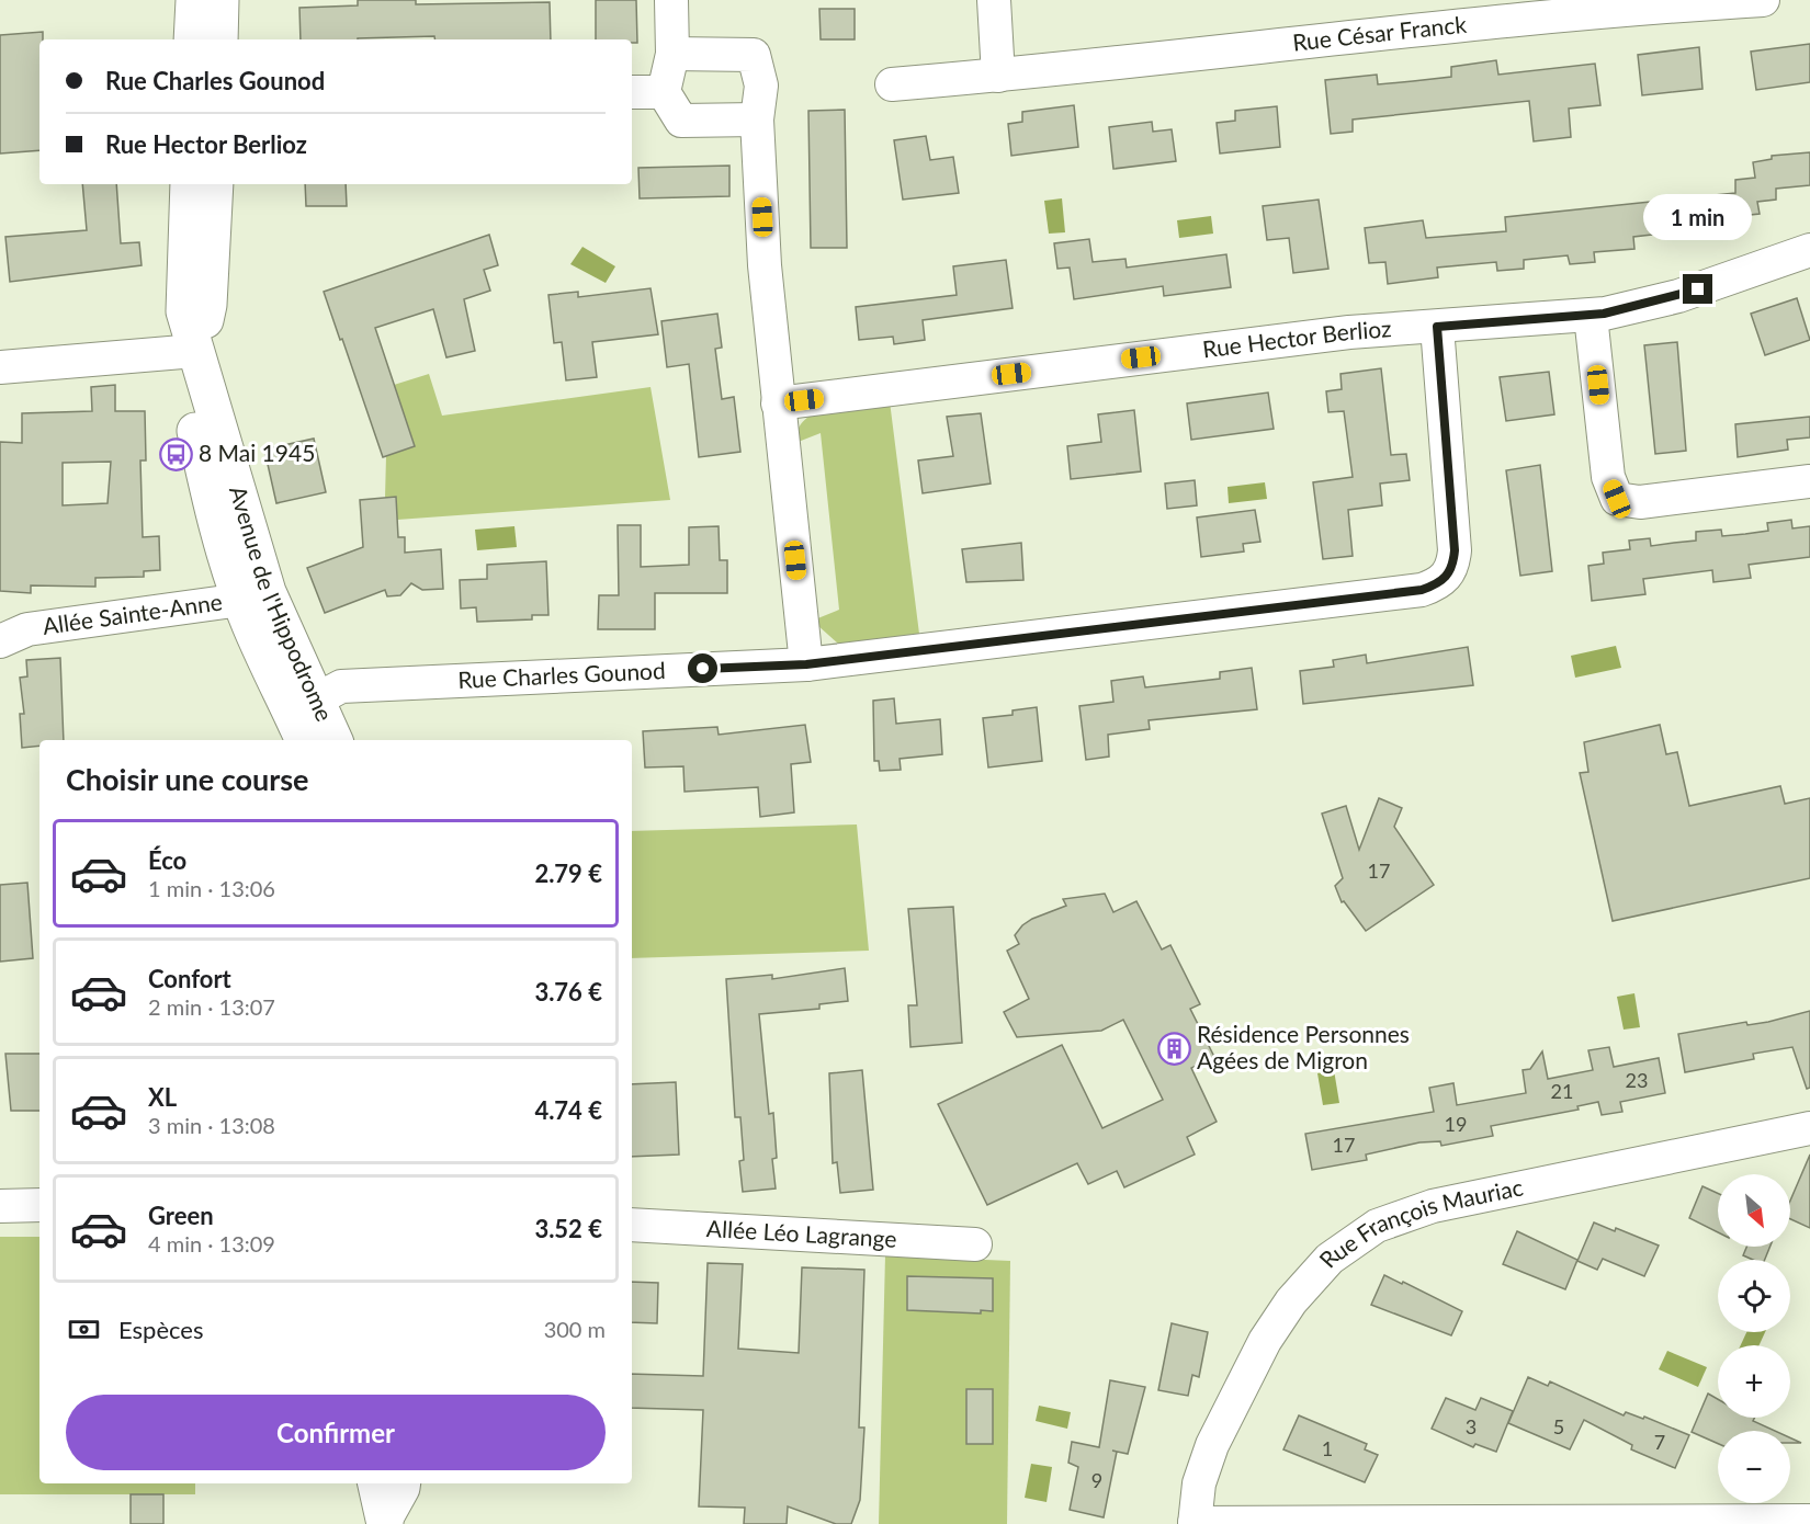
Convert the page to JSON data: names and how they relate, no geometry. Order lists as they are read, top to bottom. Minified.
{"streets":{"street":["Rue César Franck","Rue Hector Berlioz","Avenue de l'Hippodrome","Allée Sainte-Anne","Rue Charles Gounod","Rue François Mauriac","Allée Léo Lagrange"]},"crossings":[["Rue Hector Berlioz","Rue Charles Gounod"],["Avenue de l'Hippodrome","Allée Sainte-Anne"],["Avenue de l'Hippodrome","Rue Charles Gounod"]],"places":{"bus stop":["8 Mai 1945"],"building":["Résidence Personnes Agées de Migron"]},"house_numbers":["17","23","21","19","17","3","5","7","1","9"],"north":"bottom right","page":{"banner":["Rue Charles Gounod","Rue Hector Berlioz"],"bubble":"1 min","heading":"Choisir une course","list":[{"name":"Éco","note":"1 min · 13:06","value":"2.79 €"},{"name":"Confort","note":"2 min · 13:07","value":"3.76 €"},{"name":"XL","note":"3 min · 13:08","value":"4.74 €"},{"name":"Green","note":"4 min · 13:09","value":"3.52 €"}],"map_buttons":["+","−"],"pay":["Espèces","300 m"],"buttons":"Confirmer"}}
